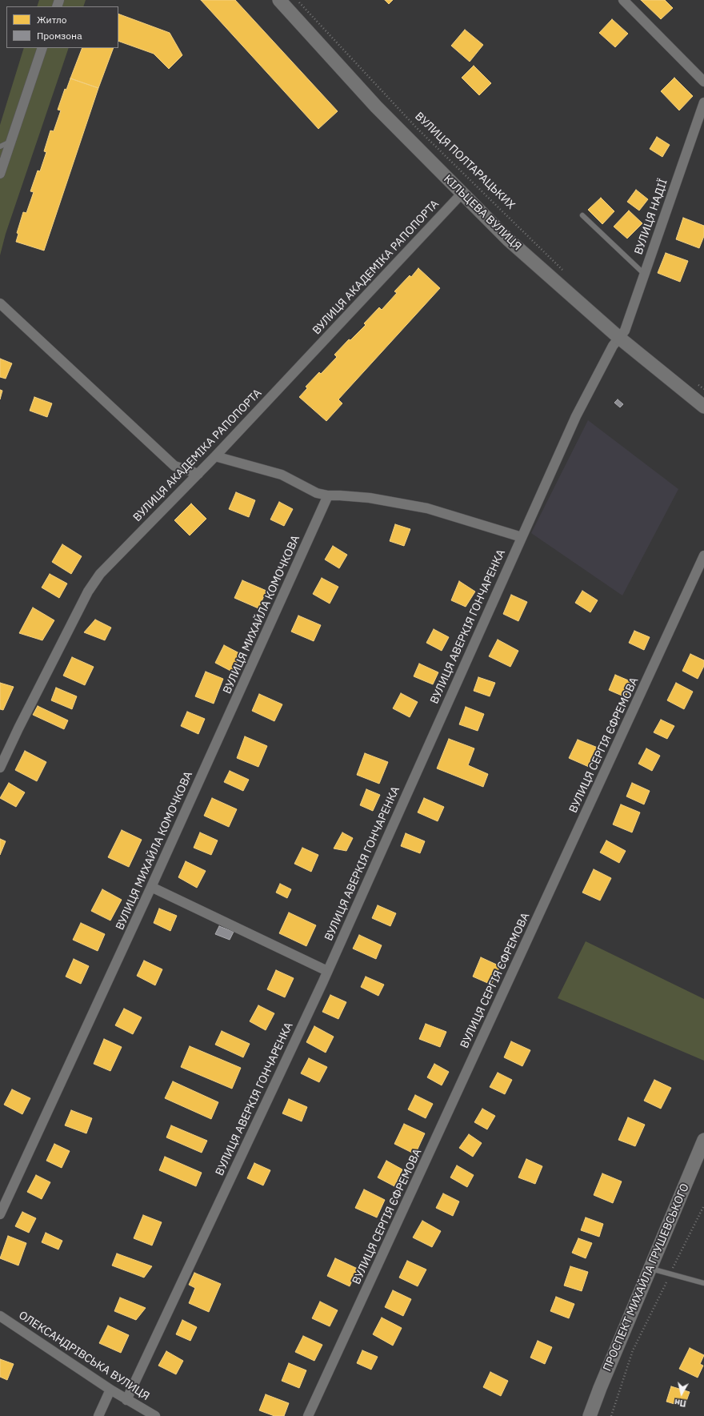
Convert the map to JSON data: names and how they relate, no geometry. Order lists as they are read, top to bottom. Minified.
{"streets":{"main road":["КІЛЬЦЕВА ВУЛИЦЯ","ПРОСПЕКТ МИХАЙЛА ГРУШЕВСЬКОГО"],"street":["ВУЛИЦЯ НАДІЇ","ВУЛИЦЯ АКАДЕМІКА РАПОПОРТА","ВУЛИЦЯ МИХАЙЛА КОМОЧКОВА","ВУЛИЦЯ АВЕРКІЯ ГОНЧАРЕНКА","ВУЛИЦЯ СЕРГІЯ ЄФРЕМОВА","ОЛЕКСАНДРІВСЬКА ВУЛИЦЯ"],"path":["ВУЛИЦЯ ПОЛТАРАЦЬКИХ"]},"crossings":[["КІЛЬЦЕВА ВУЛИЦЯ","ВУЛИЦЯ НАДІЇ"],["КІЛЬЦЕВА ВУЛИЦЯ","ВУЛИЦЯ АКАДЕМІКА РАПОПОРТА"],["КІЛЬЦЕВА ВУЛИЦЯ","ВУЛИЦЯ АВЕРКІЯ ГОНЧАРЕНКА"],["ВУЛИЦЯ НАДІЇ","ВУЛИЦЯ АВЕРКІЯ ГОНЧАРЕНКА"],["ВУЛИЦЯ АВЕРКІЯ ГОНЧАРЕНКА","ОЛЕКСАНДРІВСЬКА ВУЛИЦЯ"]],"legend":["Житло","Промзона"],"north":"bottom"}
